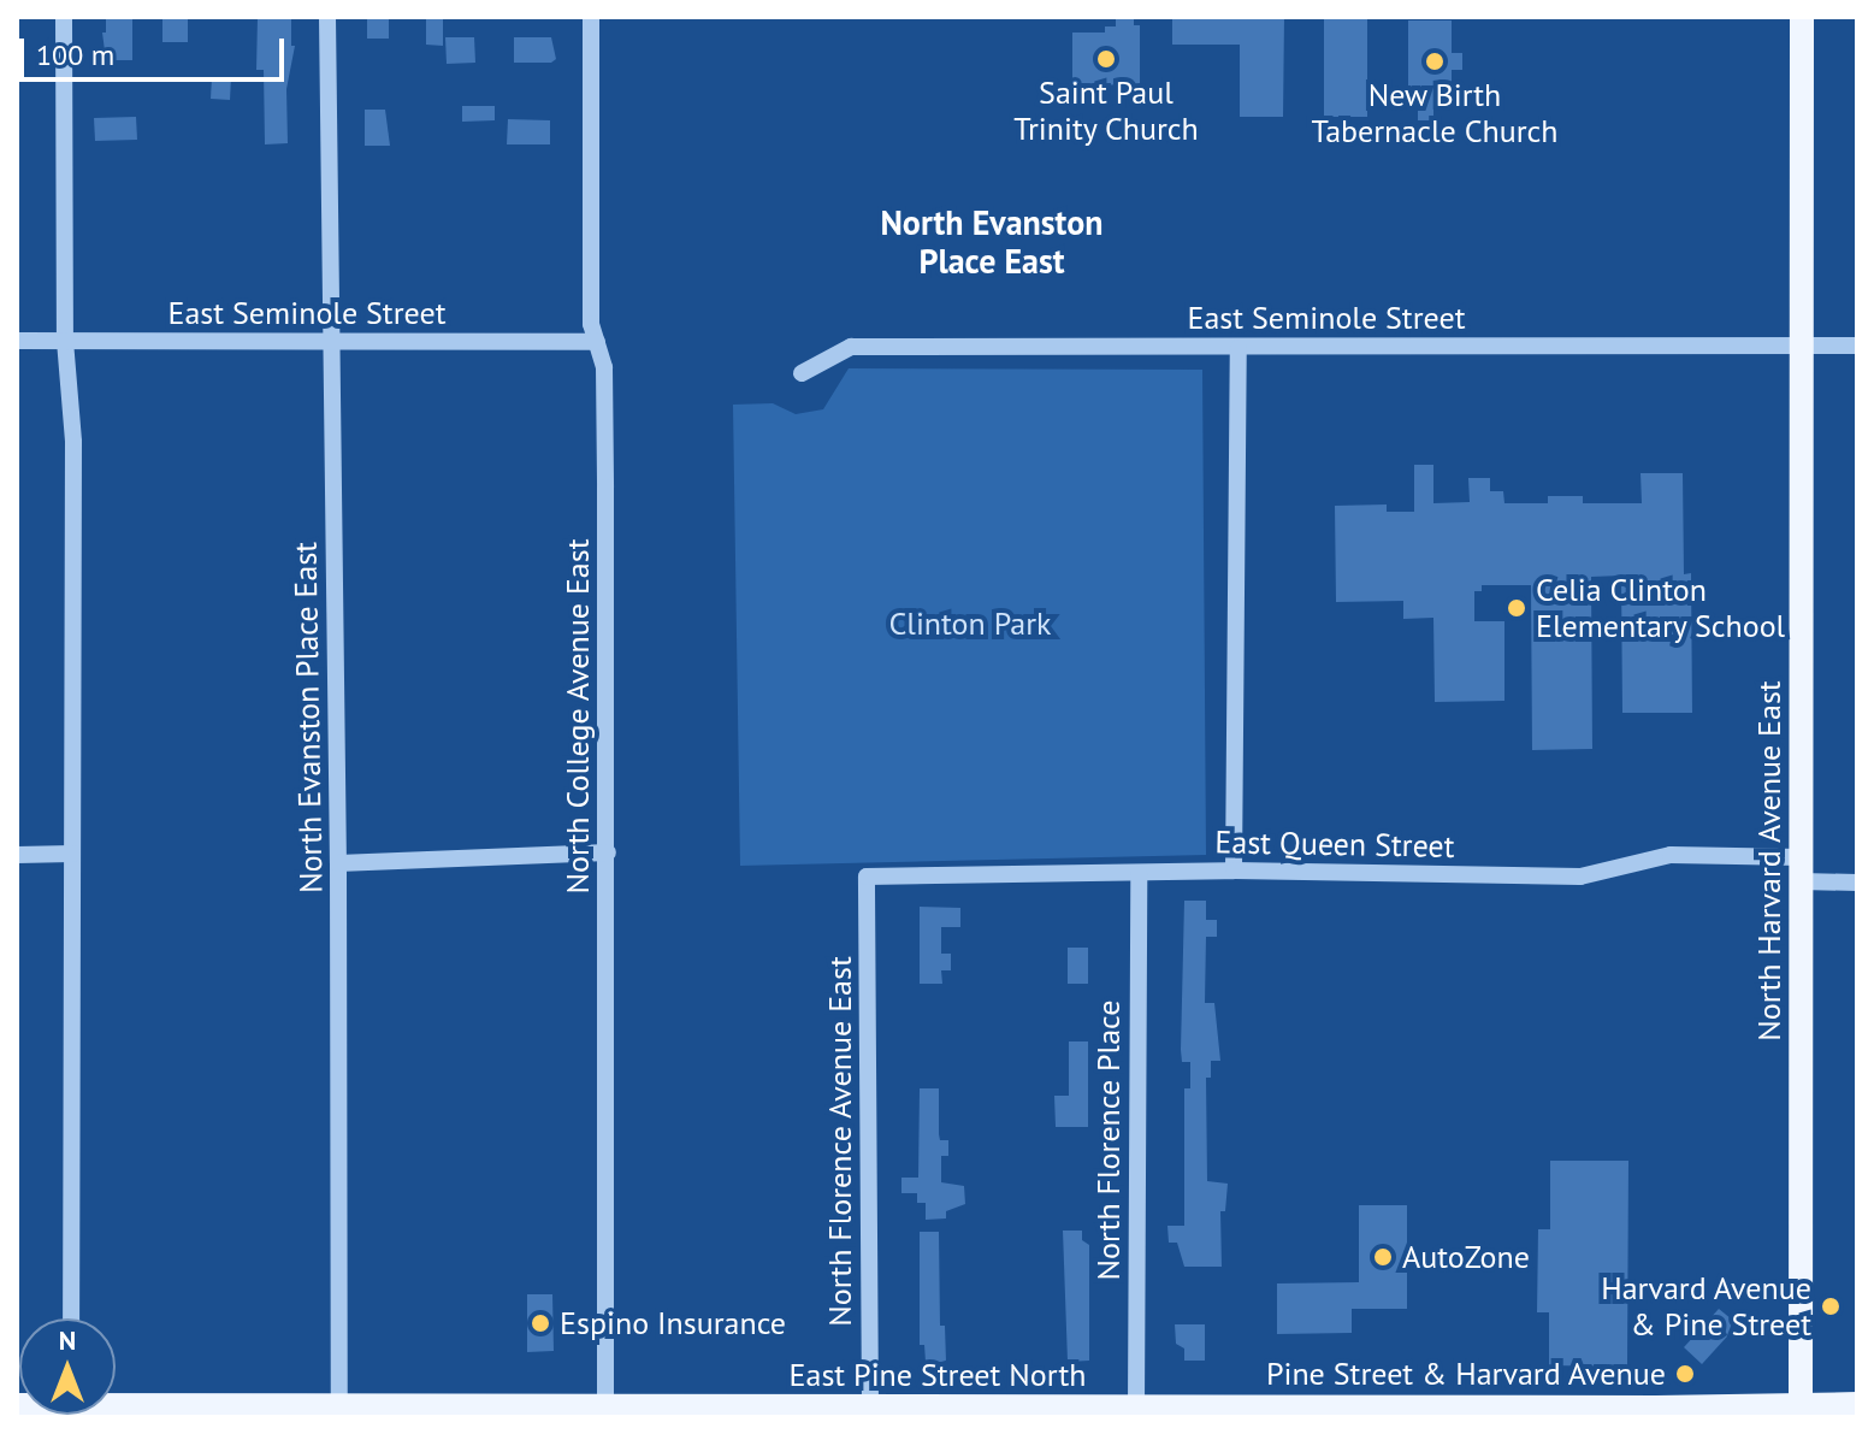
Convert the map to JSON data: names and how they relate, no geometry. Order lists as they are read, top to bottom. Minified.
{"streets":{"main road":["North Harvard Avenue East","East Pine Street North"],"street":["East Seminole Street","North College Avenue East","North Evanston Place East","East Queen Street","North Florence Place","North Florence Avenue East"]},"crossings":[["East Seminole Street","North College Avenue East"],["East Seminole Street","North Evanston Place East"],["East Seminole Street","North Harvard Avenue East"],["North College Avenue East","East Pine Street North"],["North Evanston Place East","East Pine Street North"],["East Queen Street","North Harvard Avenue East"],["East Queen Street","North Florence Place"],["East Queen Street","North Florence Avenue East"],["North Harvard Avenue East","East Pine Street North"],["North Florence Place","East Pine Street North"],["North Florence Avenue East","East Pine Street North"]],"districts":["North Evanston Place East"],"parks":["Clinton Park"],"places":["Saint Paul Trinity Church","New Birth Tabernacle Church","Celia Clinton Elementary School","AutoZone","Harvard Avenue & Pine Street","Espino Insurance","Pine Street & Harvard Avenue"],"scale_bar":"100 m","north":"top"}
